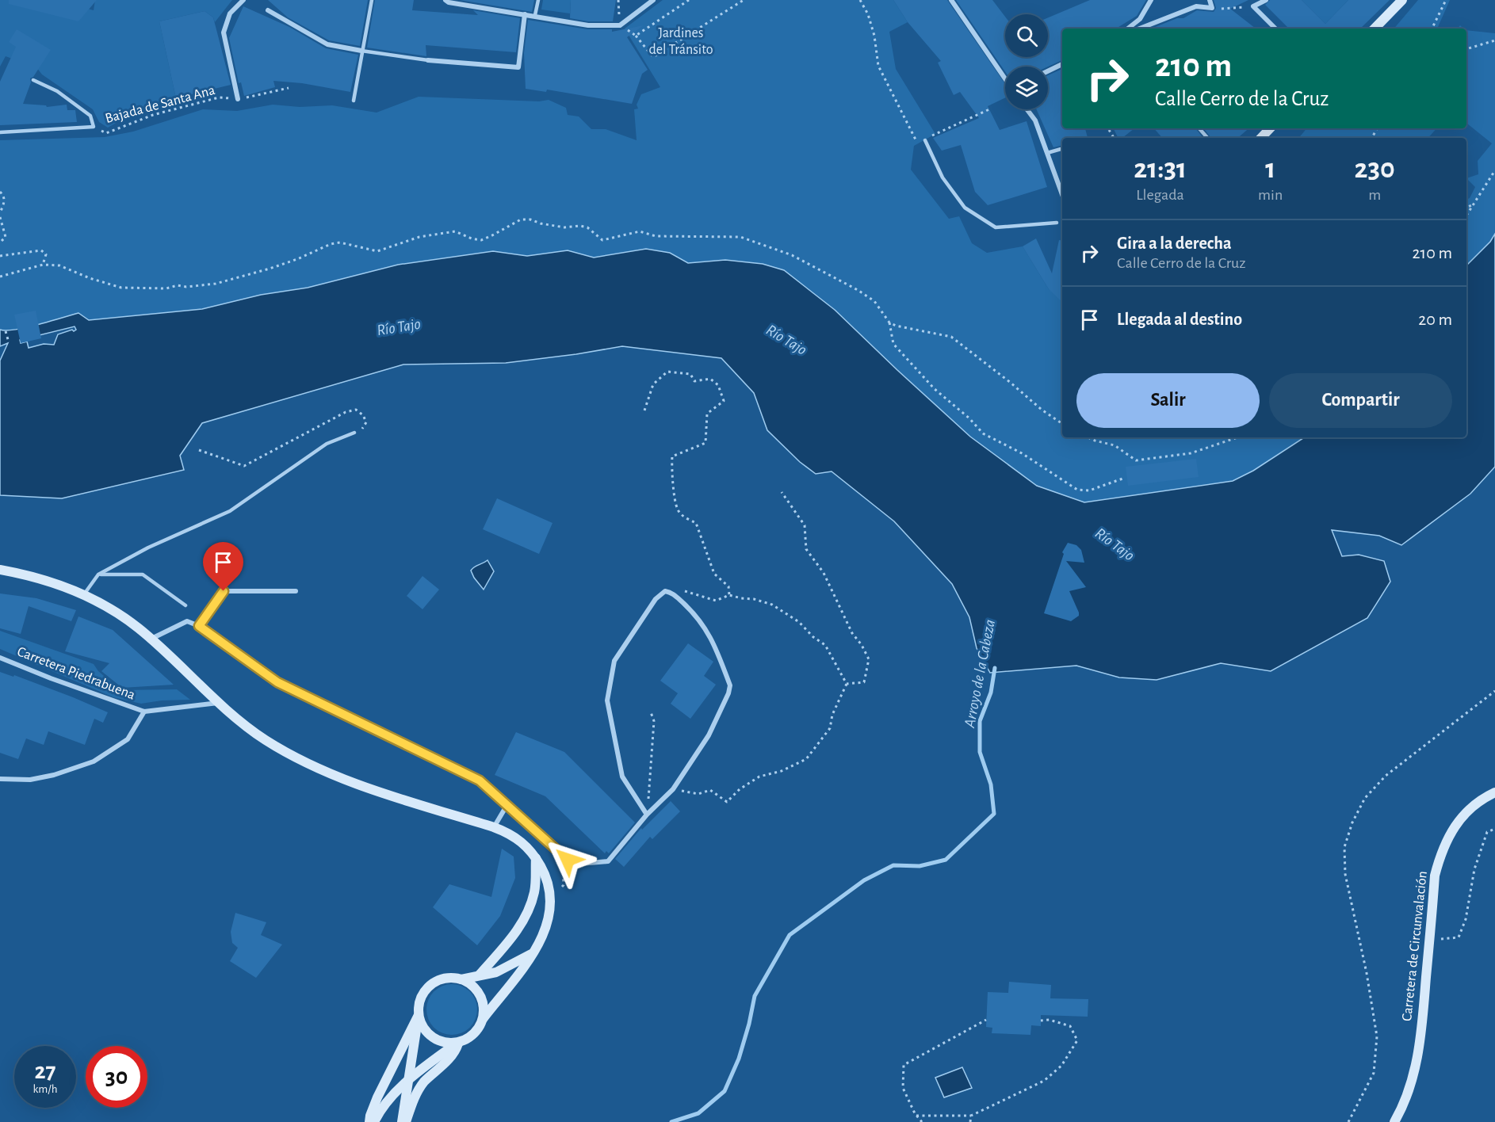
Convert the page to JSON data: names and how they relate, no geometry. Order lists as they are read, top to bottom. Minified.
{"streets":{"main road":["Carretera de Circunvalación"],"street":["Carretera Piedrabuena"],"lane":["Bajada de Santa Ana"]},"water":["Río Tajo","Arroyo de la Cabeza"],"parks":["Jardines del Tránsito"],"page":{"turn":["210 m","Calle Cerro de la Cruz"],"eta":["21:31","Llegada","1","min","230","m"],"list":[{"name":"Gira a la derecha","note":"Calle Cerro de la Cruz","value":"210 m"},{"name":"Llegada al destino","value":"20 m"}],"buttons":["Salir","Compartir"],"speed":"27 km/h","limit":"30"}}
